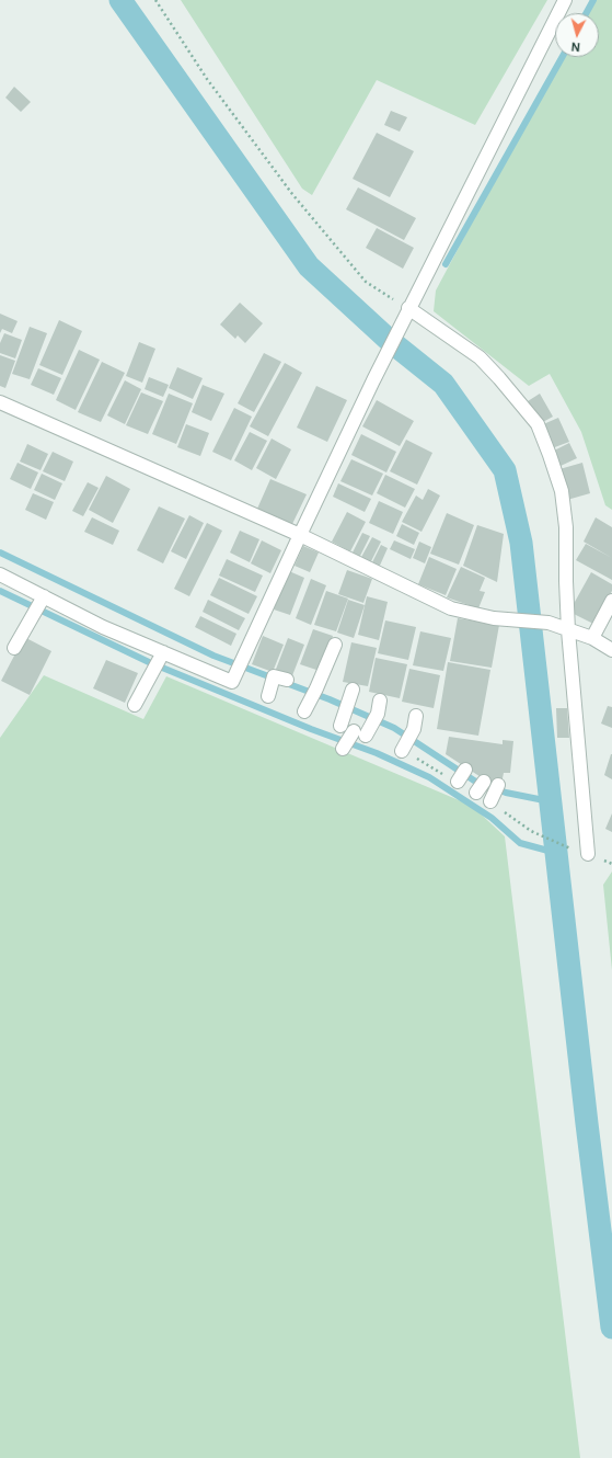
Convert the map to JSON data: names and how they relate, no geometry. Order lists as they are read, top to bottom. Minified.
{"north":"bottom"}
